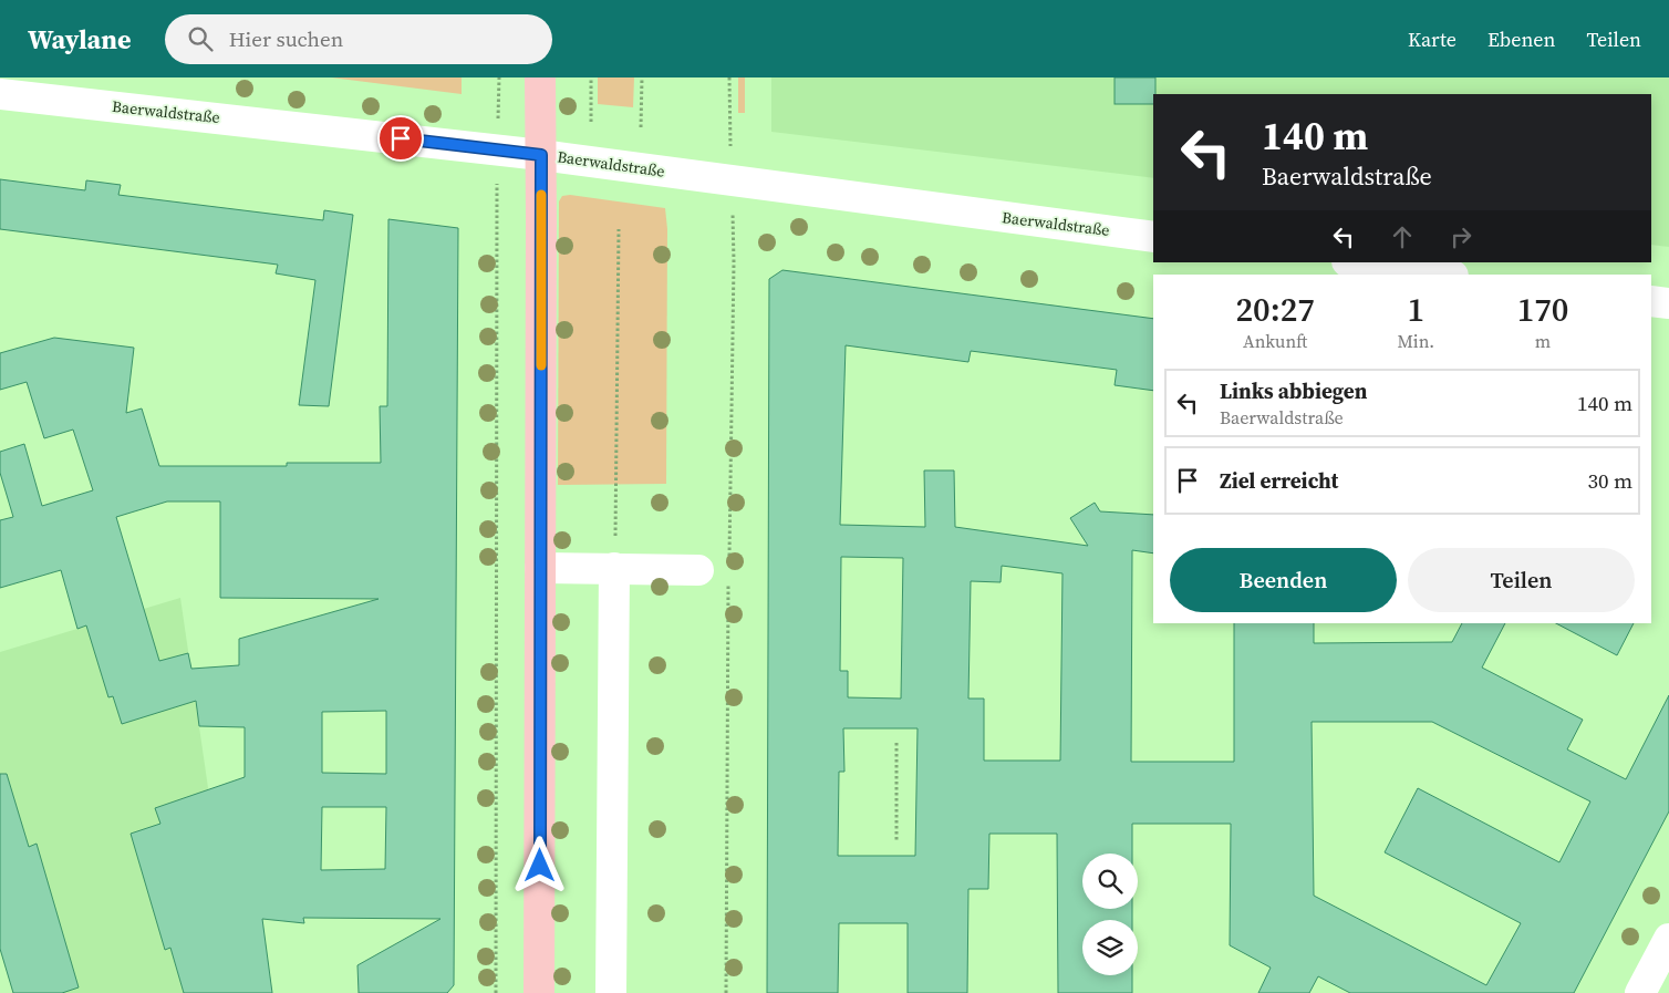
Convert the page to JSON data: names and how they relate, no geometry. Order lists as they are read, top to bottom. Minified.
{"streets":{"street":["Baerwaldstraße"]},"page":{"header":"Waylane","search":"Hier suchen","nav":["Karte","Ebenen","Teilen"],"turn":["140 m","Baerwaldstraße"],"eta":["20:27","Ankunft","1","Min.","170","m"],"list":[{"name":"Links abbiegen","note":"Baerwaldstraße","value":"140 m"},{"name":"Ziel erreicht","value":"30 m"}],"buttons":["Beenden","Teilen"]}}
